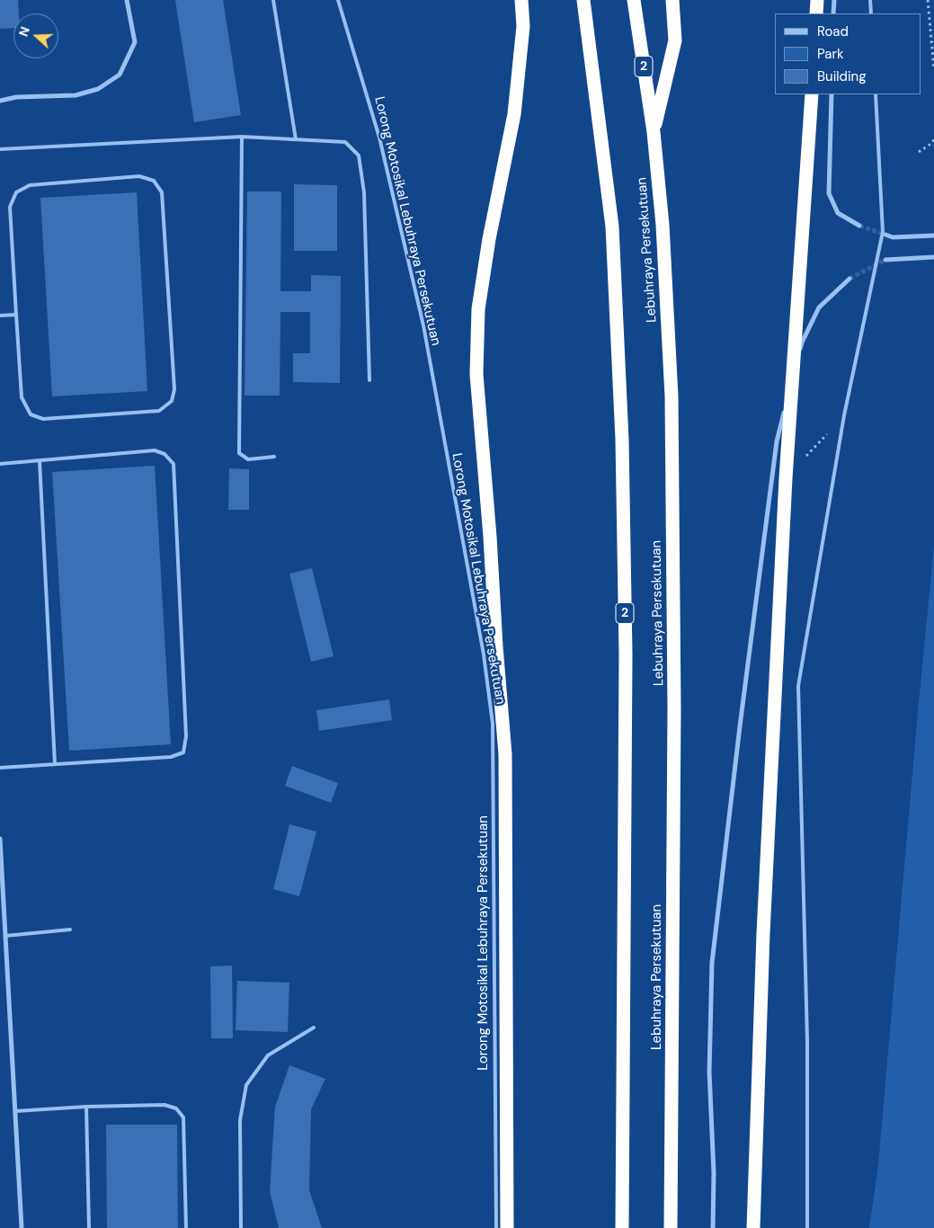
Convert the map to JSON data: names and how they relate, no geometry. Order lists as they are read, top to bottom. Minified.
{"streets":{"highway":["2","Lebuhraya Persekutuan"],"lane":["Lorong Motosikal Lebuhraya Persekutuan"]},"legend":["Road","Park","Building"],"north":"left"}
